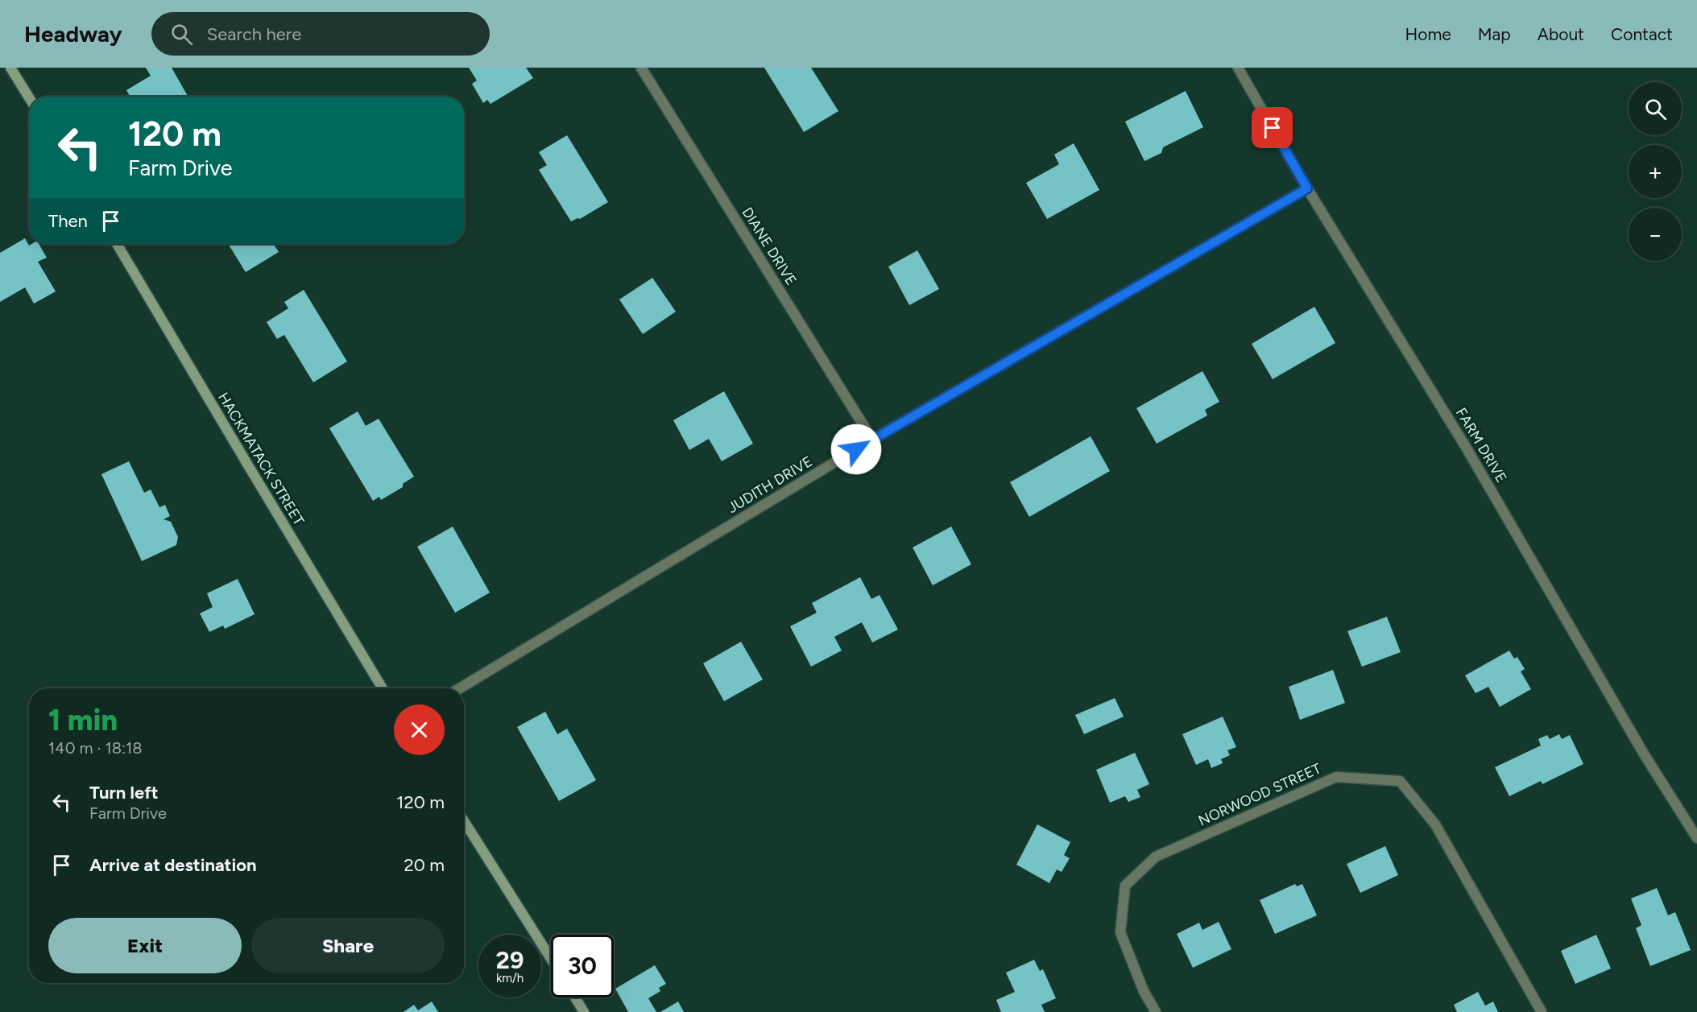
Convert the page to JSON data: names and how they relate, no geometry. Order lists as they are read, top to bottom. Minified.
{"streets":{"street":["DIANE DRIVE","FARM DRIVE","HACKMATACK STREET","JUDITH DRIVE","NORWOOD STREET"]},"crossings":[["DIANE DRIVE","JUDITH DRIVE"],["FARM DRIVE","JUDITH DRIVE"]],"page":{"header":"Headway","search":"Search here","nav":["Home","Map","About","Contact"],"map_buttons":["+","−"],"turn":["120 m","Farm Drive"],"then":"Then","heading":["1 min","140 m · 18:18"],"list":[{"name":"Turn left","note":"Farm Drive","value":"120 m"},{"name":"Arrive at destination","value":"20 m"}],"buttons":["Exit","Share"],"speed":"29 km/h","limit":"30"}}
